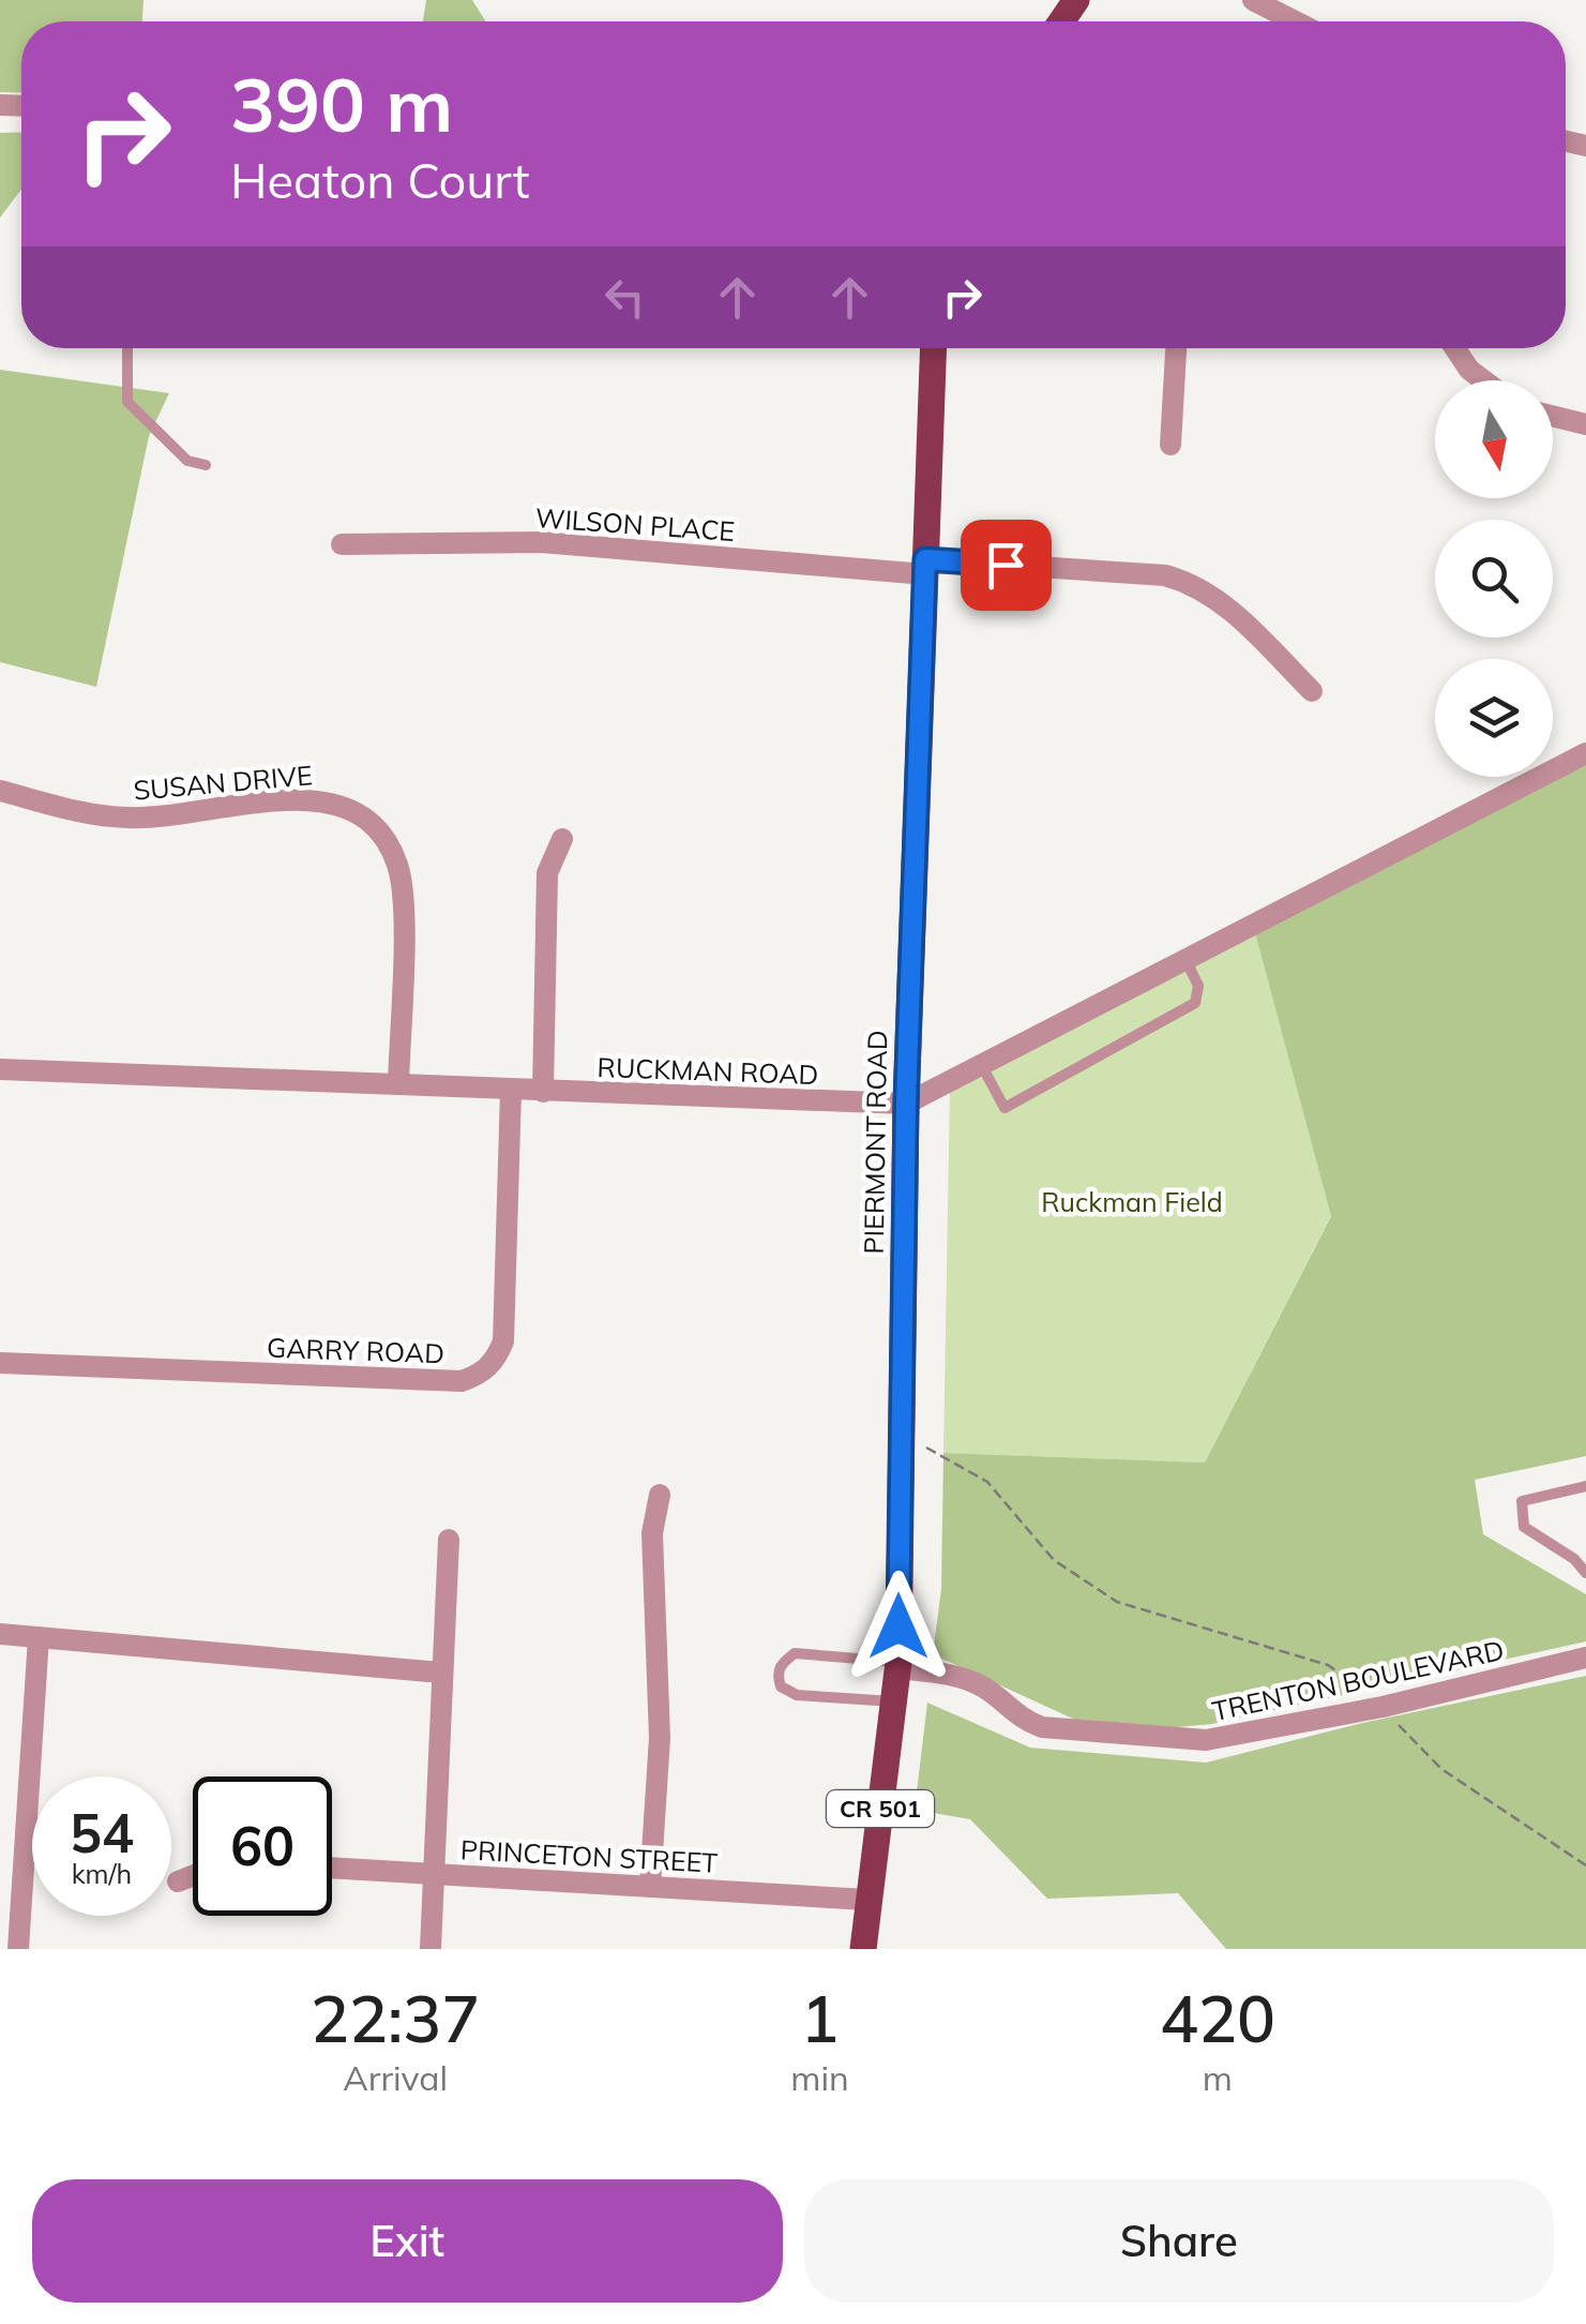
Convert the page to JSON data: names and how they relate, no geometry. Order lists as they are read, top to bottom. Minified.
{"streets":{"main road":["PIERMONT ROAD","CR 501"],"street":["WILSON PLACE","SUSAN DRIVE","RUCKMAN ROAD","GARRY ROAD","TRENTON BOULEVARD","PRINCETON STREET"]},"crossings":[["WILSON PLACE","PIERMONT ROAD"],["SUSAN DRIVE","RUCKMAN ROAD"],["RUCKMAN ROAD","PIERMONT ROAD"],["RUCKMAN ROAD","GARRY ROAD"],["PIERMONT ROAD","TRENTON BOULEVARD"],["PIERMONT ROAD","PRINCETON STREET"]],"parks":["Ruckman Field"],"north":"bottom","page":{"turn":["390 m","Heaton Court"],"speed":"54 km/h","limit":"60","eta":["22:37","Arrival","1","min","420","m"],"buttons":["Exit","Share"]}}
